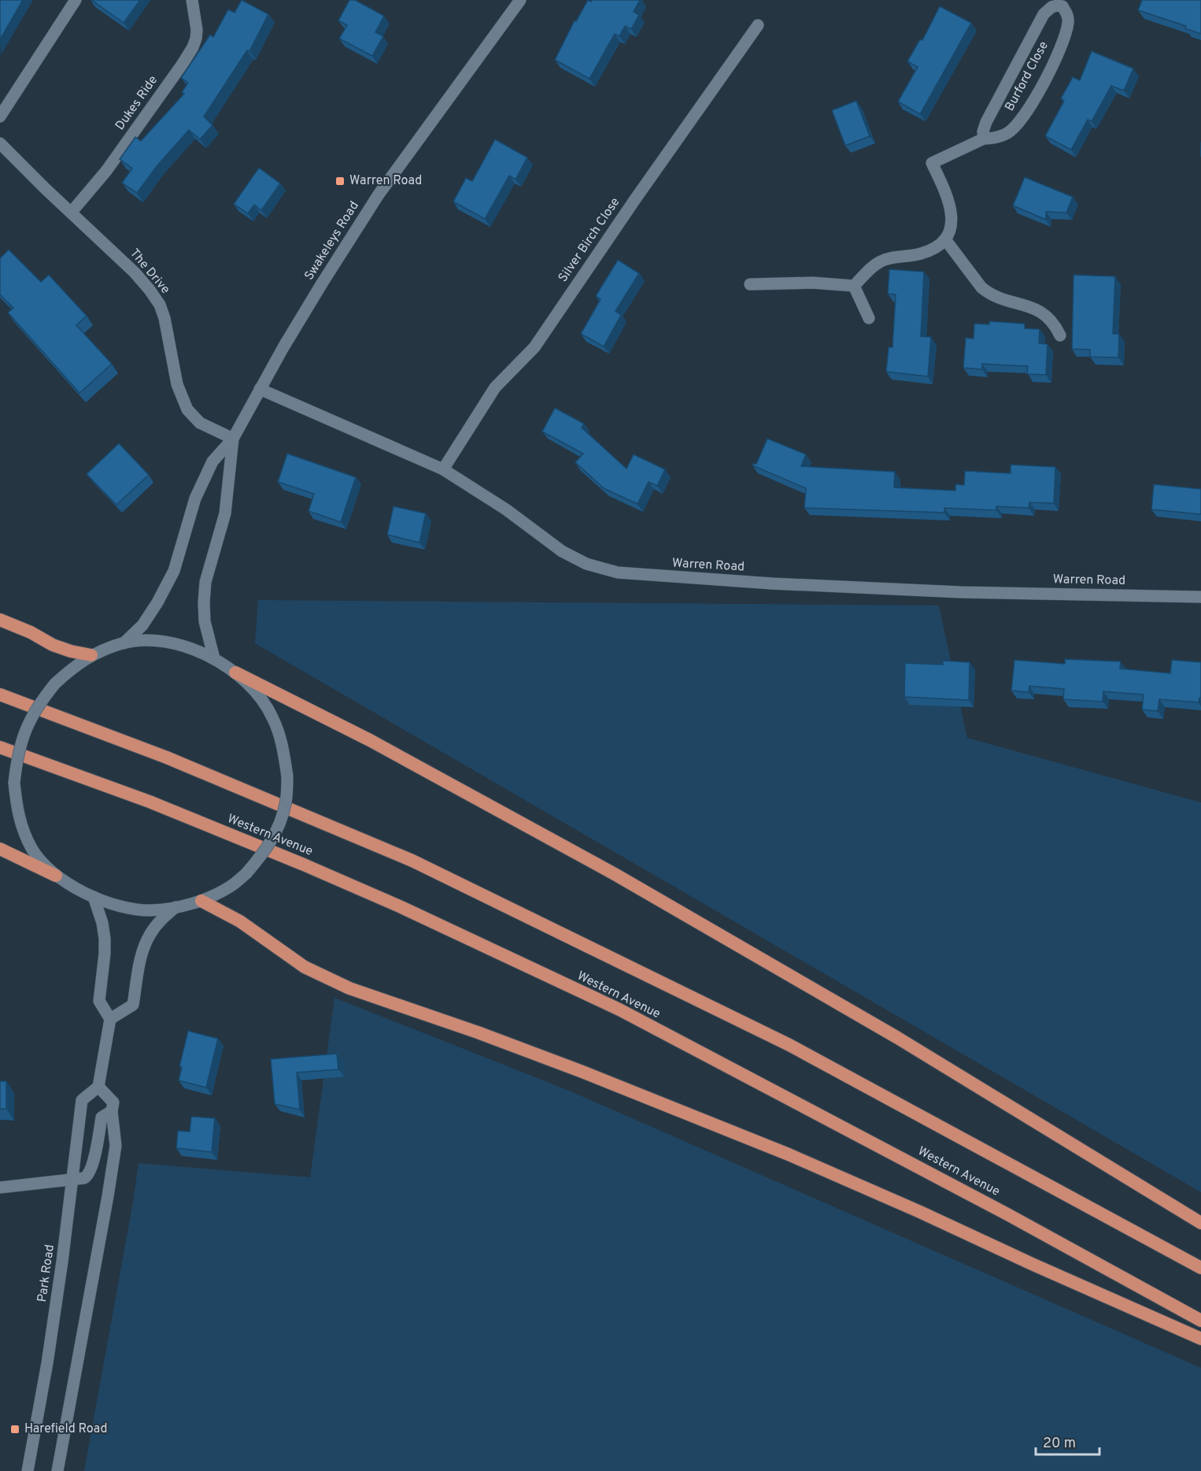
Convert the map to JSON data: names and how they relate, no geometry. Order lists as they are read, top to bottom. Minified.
{"streets":{"highway":["Western Avenue"],"street":["Burford Close","Dukes Ride","Silver Birch Close","Swakeleys Road","The Drive","Warren Road","Park Road"]},"crossings":[["Dukes Ride","The Drive"],["Silver Birch Close","Warren Road"],["Swakeleys Road","The Drive"],["Swakeleys Road","Warren Road"]],"places":{"transit":["Warren Road","Harefield Road"]},"scale_bar":"20 m"}
